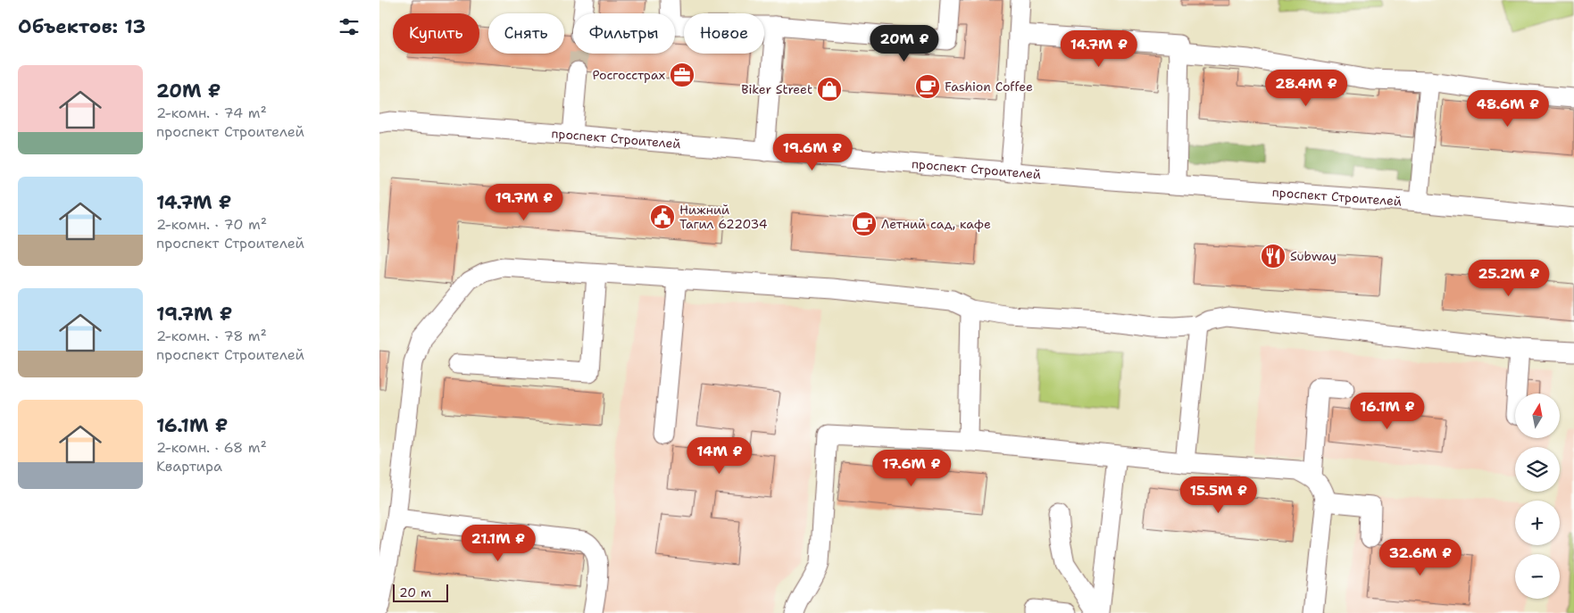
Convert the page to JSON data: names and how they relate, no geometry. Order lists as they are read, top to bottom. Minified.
{"streets":{"street":["проспект Строителей"]},"places":{"office":["Росгосстрах"],"cafe":["Fashion Coffee","Летний сад, кафе"],"shop":["Biker Street"],"public building":["Нижний Тагил 622034"],"restaurant":["Subway"]},"scale_bar":"20 m","north":"top","page":{"heading":"Объектов: 13","chip":["Купить","Снять","Фильтры","Новое"],"price":["20M ₽","14.7M ₽","28.4M ₽","48.6M ₽","19.6M ₽","19.7M ₽","25.2M ₽","16.1M ₽","14M ₽","17.6M ₽","15.5M ₽","21.1M ₽","32.6M ₽"],"list":[{"name":"20M ₽","note":"2-комн. · 74 m² · проспект Строителей"},{"name":"14.7M ₽","note":"2-комн. · 70 m² · проспект Строителей"},{"name":"19.7M ₽","note":"2-комн. · 78 m² · проспект Строителей"},{"name":"16.1M ₽","note":"2-комн. · 68 m² · Квартира"}],"map_buttons":["+","−"],"scale":"20 m"}}
